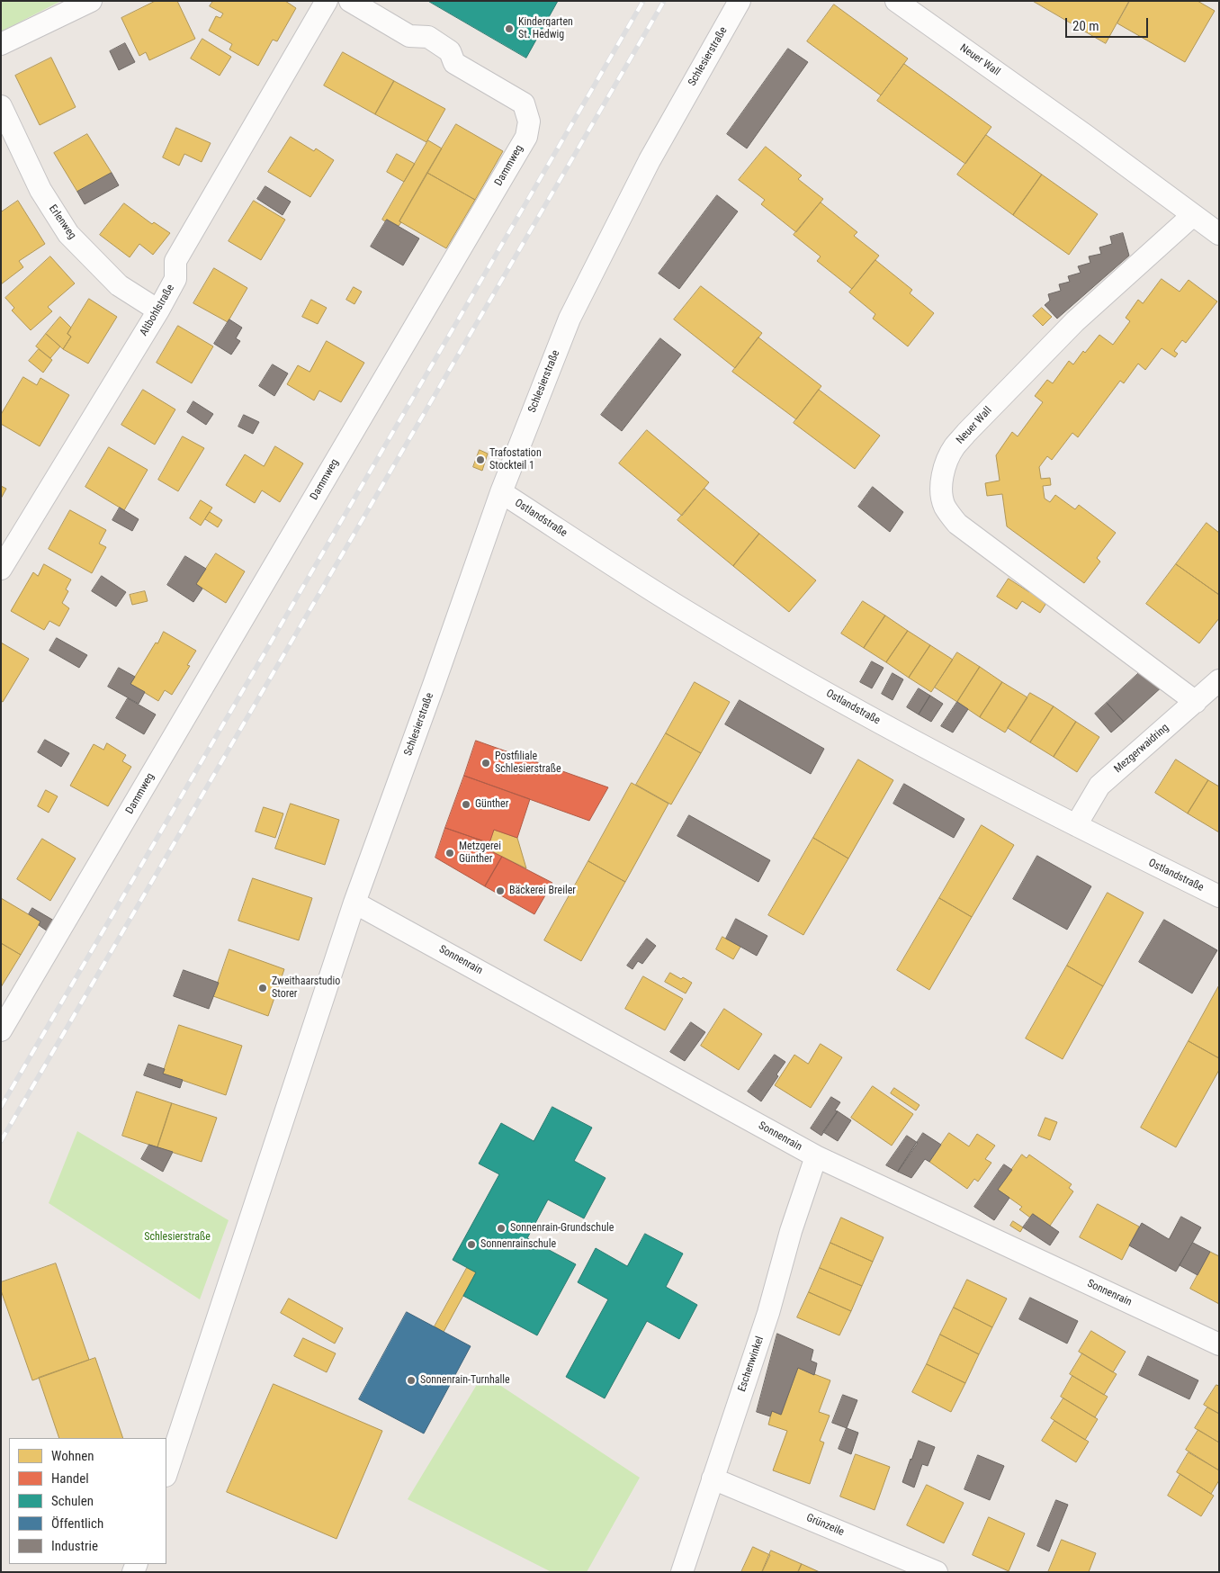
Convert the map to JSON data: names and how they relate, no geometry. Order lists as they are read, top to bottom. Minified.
{"streets":{"street":["Schlesierstraße","Neuer Wall","Dammweg","Erlenweg","Altbohlstraße","Ostlandstraße","Mezgerwaidring","Sonnenrain","Eschenwinkel","Grünzeile"]},"crossings":[["Schlesierstraße","Ostlandstraße"],["Schlesierstraße","Sonnenrain"],["Neuer Wall","Mezgerwaidring"],["Erlenweg","Altbohlstraße"],["Ostlandstraße","Mezgerwaidring"],["Sonnenrain","Eschenwinkel"],["Eschenwinkel","Grünzeile"]],"parks":["Schlesierstraße"],"places":["Kindergarten St. Hedwig","Trafostation Stockteil 1","Postfiliale Schlesierstraße","Günther","Metzgerei Günther","Bäckerei Breiler","Zweithaarstudio Storer","Sonnenrain-Grundschule","Sonnenrainschule","Sonnenrain-Turnhalle"],"legend":["Wohnen","Handel","Schulen","Öffentlich","Industrie"],"scale_bar":"20 m"}
